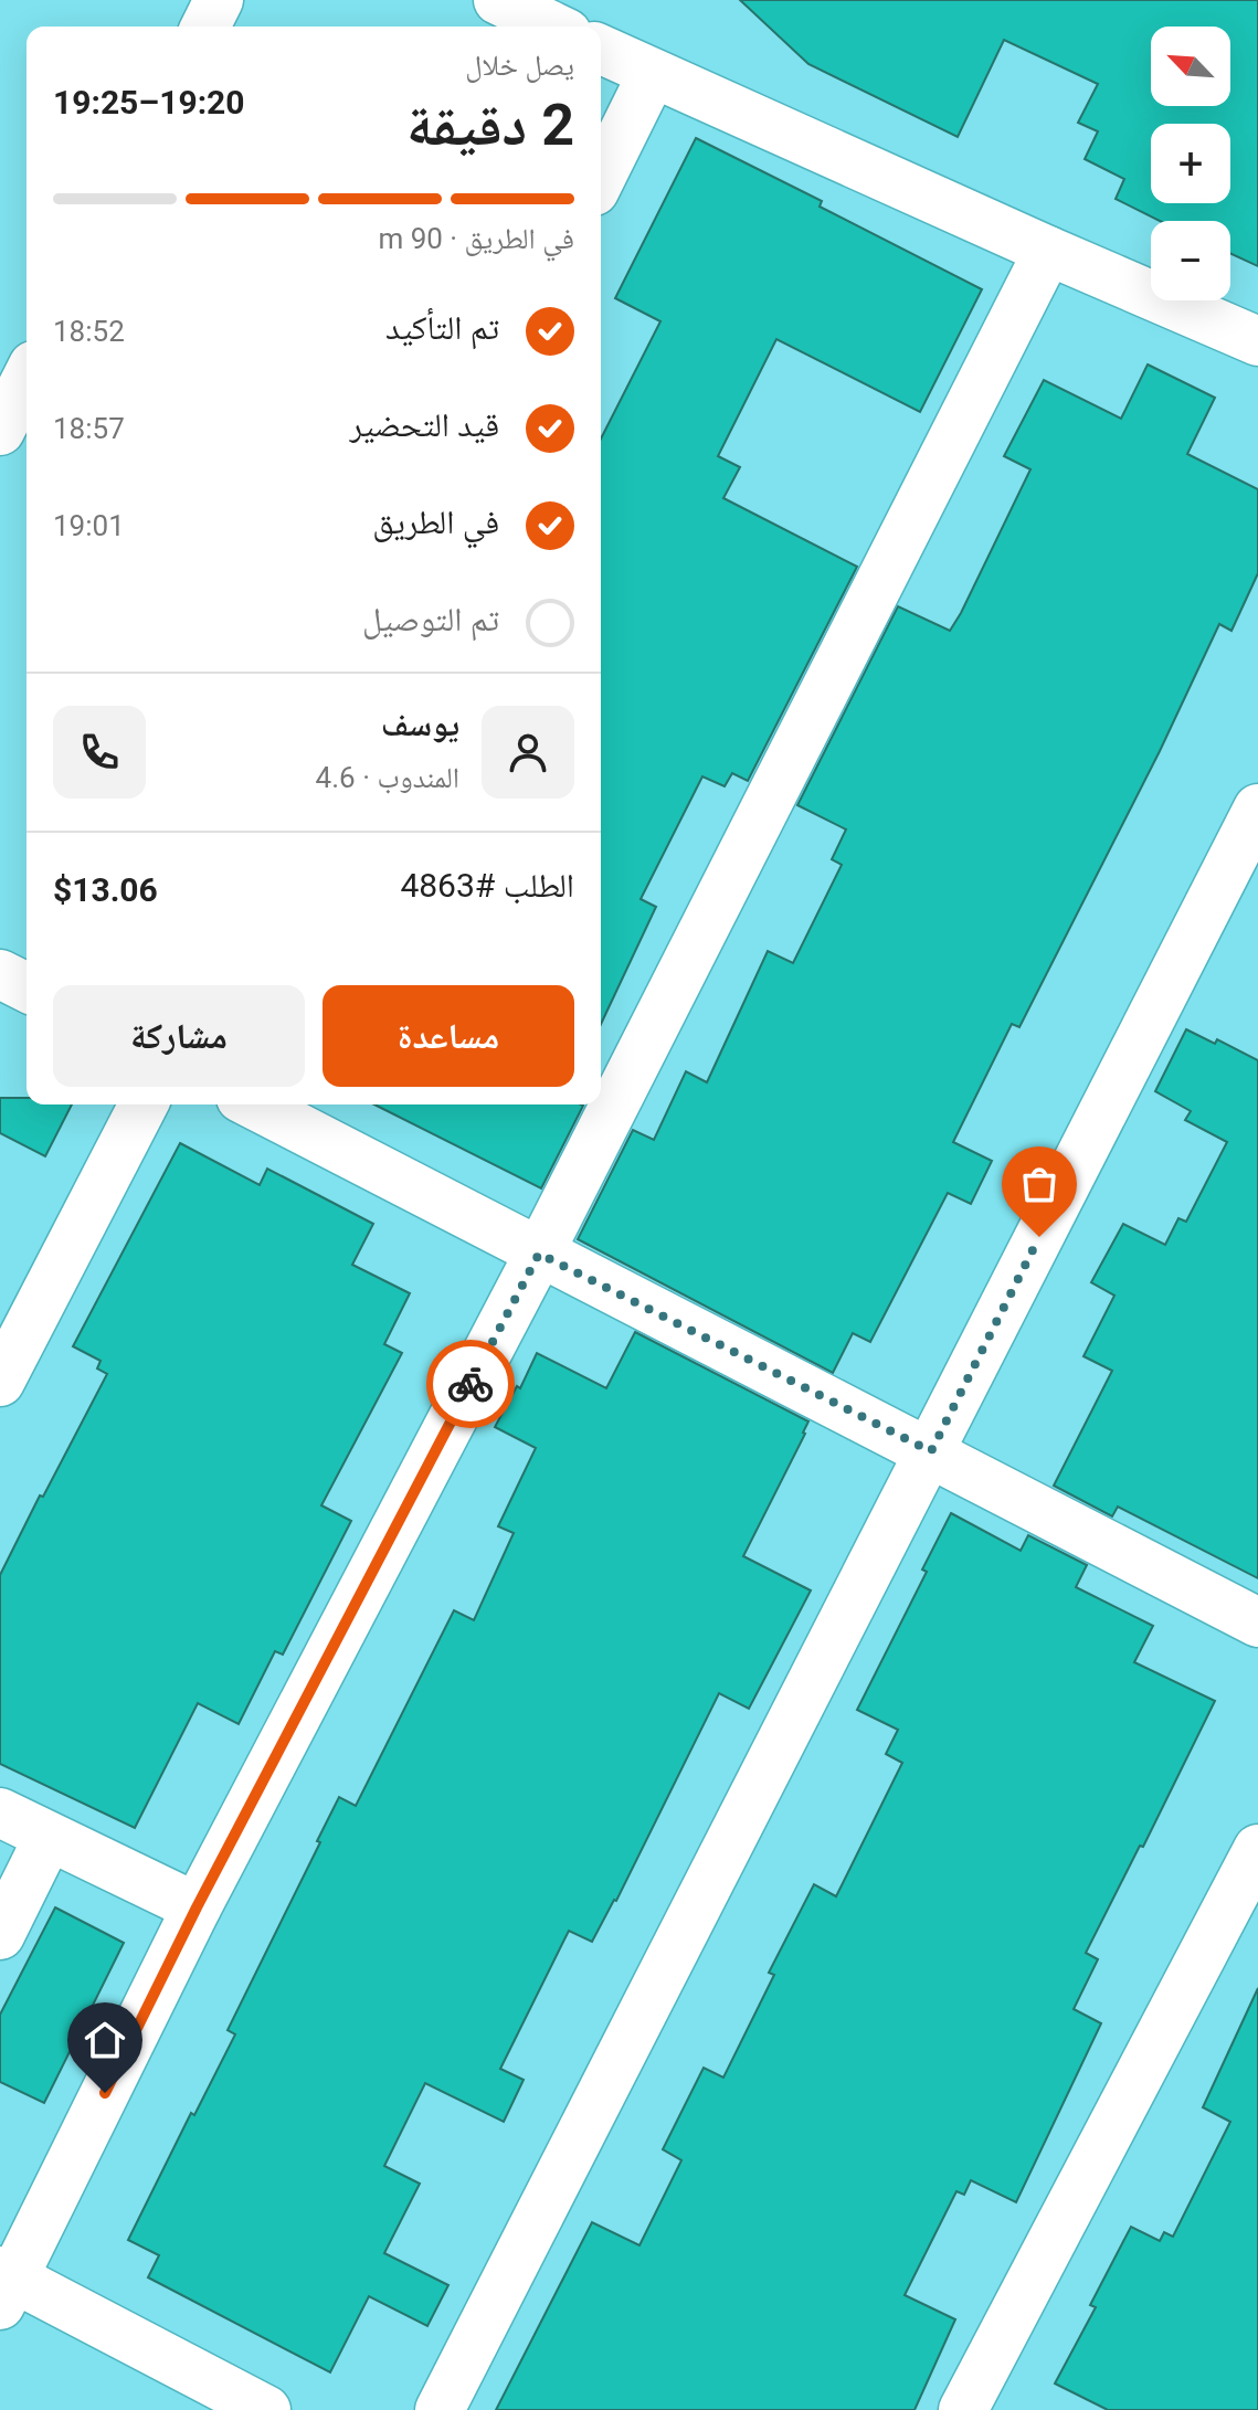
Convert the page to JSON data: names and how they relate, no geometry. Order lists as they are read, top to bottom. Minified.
{"north":"top left","page":{"map_buttons":["+","−"],"heading":["2 دقيقة","يصل خلال","19:20–19:25"],"panel":["يوسف","المندوب · 4.6","الطلب #4863","$13.06"],"bar":"في الطريق · 90 m","list":[["تم التأكيد","18:52"],["قيد التحضير","18:57"],["في الطريق","19:01"],"تم التوصيل"],"buttons":["مساعدة","مشاركة"]}}
